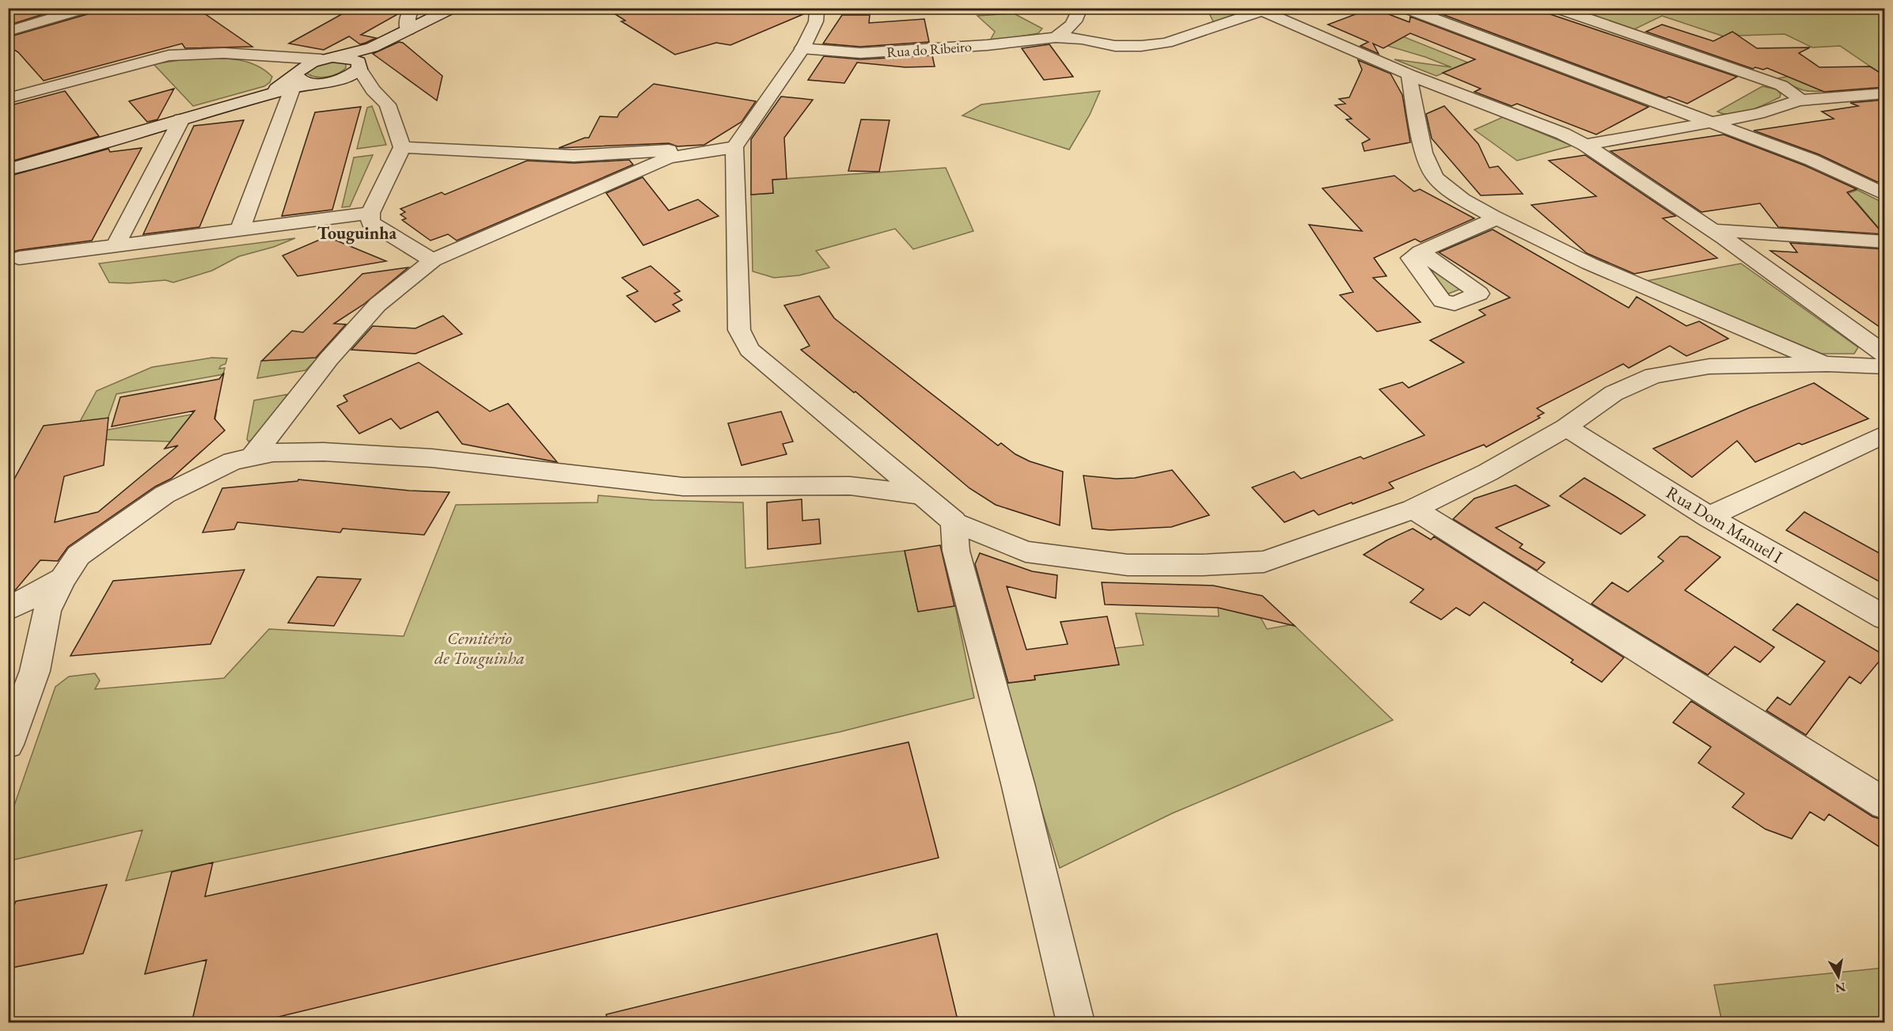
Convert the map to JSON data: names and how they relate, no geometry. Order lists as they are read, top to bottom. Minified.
{"streets":{"street":["Rua do Ribeiro","Rua Dom Manuel I"]},"districts":["Touguinha"],"parks":["Cemitério de Touguinha"],"north":"bottom"}
